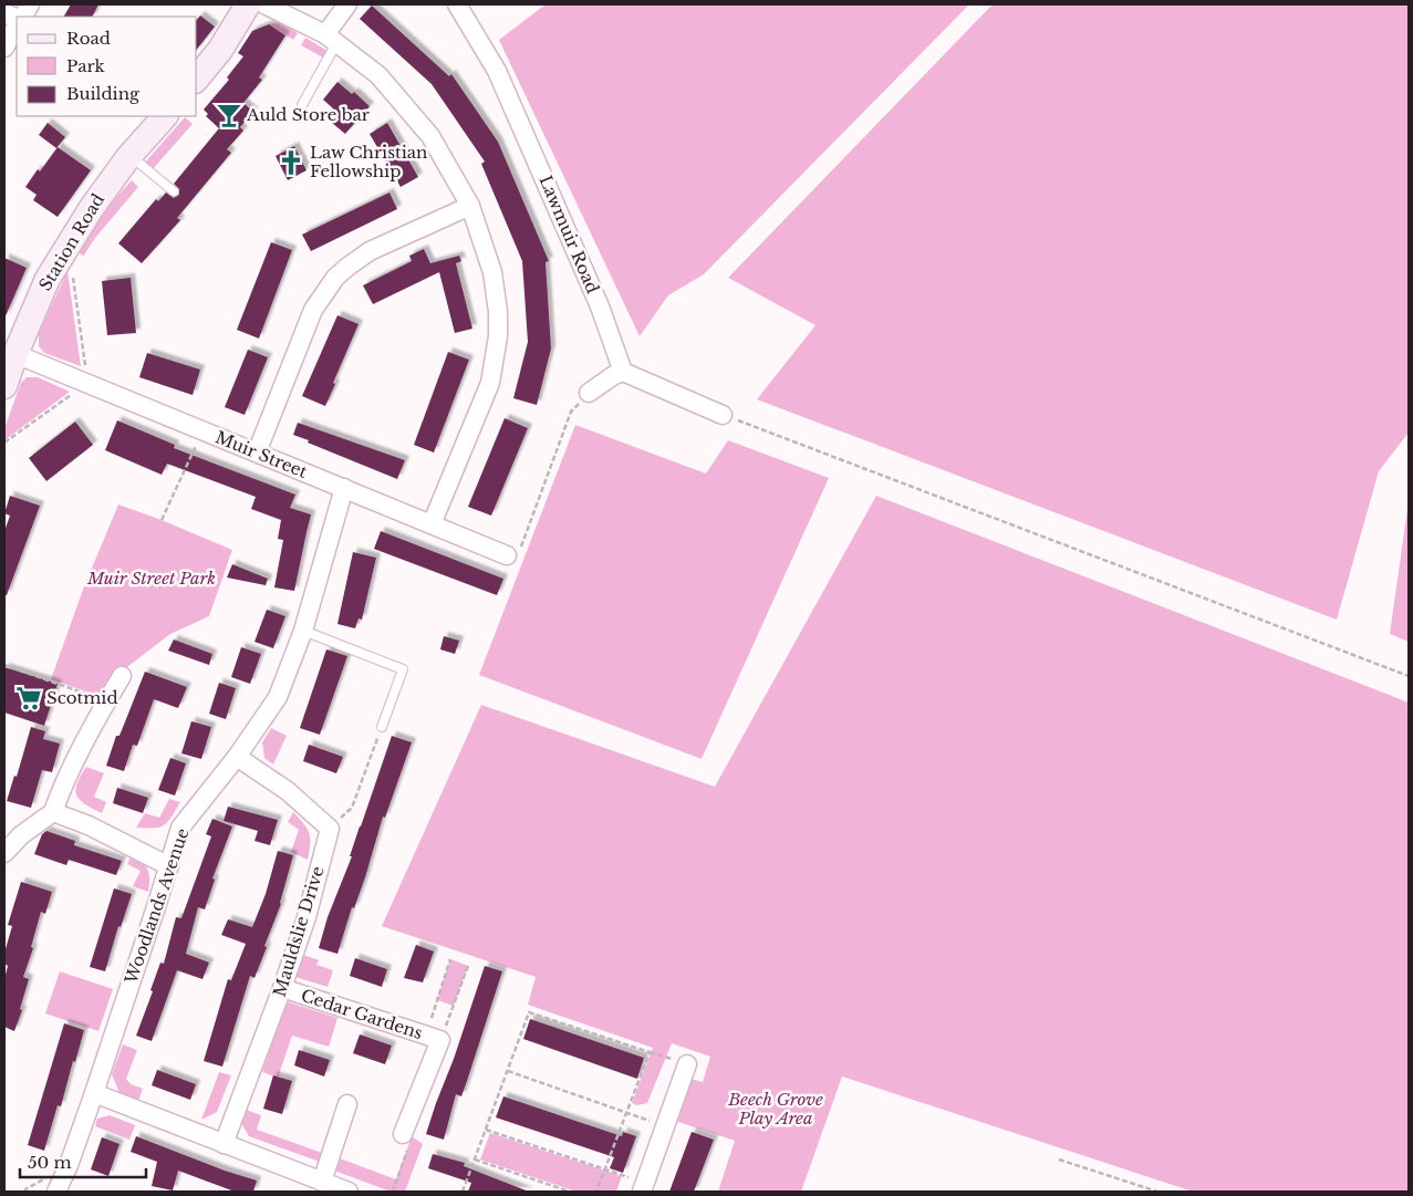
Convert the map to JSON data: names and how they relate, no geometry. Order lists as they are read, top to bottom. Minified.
{"streets":{"main road":["Station Road"],"street":["Lawmuir Road","Muir Street","Woodlands Avenue","Mauldslie Drive","Cedar Gardens"]},"crossings":[["Station Road","Muir Street"],["Muir Street","Woodlands Avenue"],["Mauldslie Drive","Cedar Gardens"]],"parks":["Muir Street Park","Beech Grove Play Area"],"places":{"bar":["Auld Store bar"],"church":["Law Christian Fellowship"],"supermarket":["Scotmid"]},"legend":["Road","Park","Building"],"scale_bar":"50 m"}
